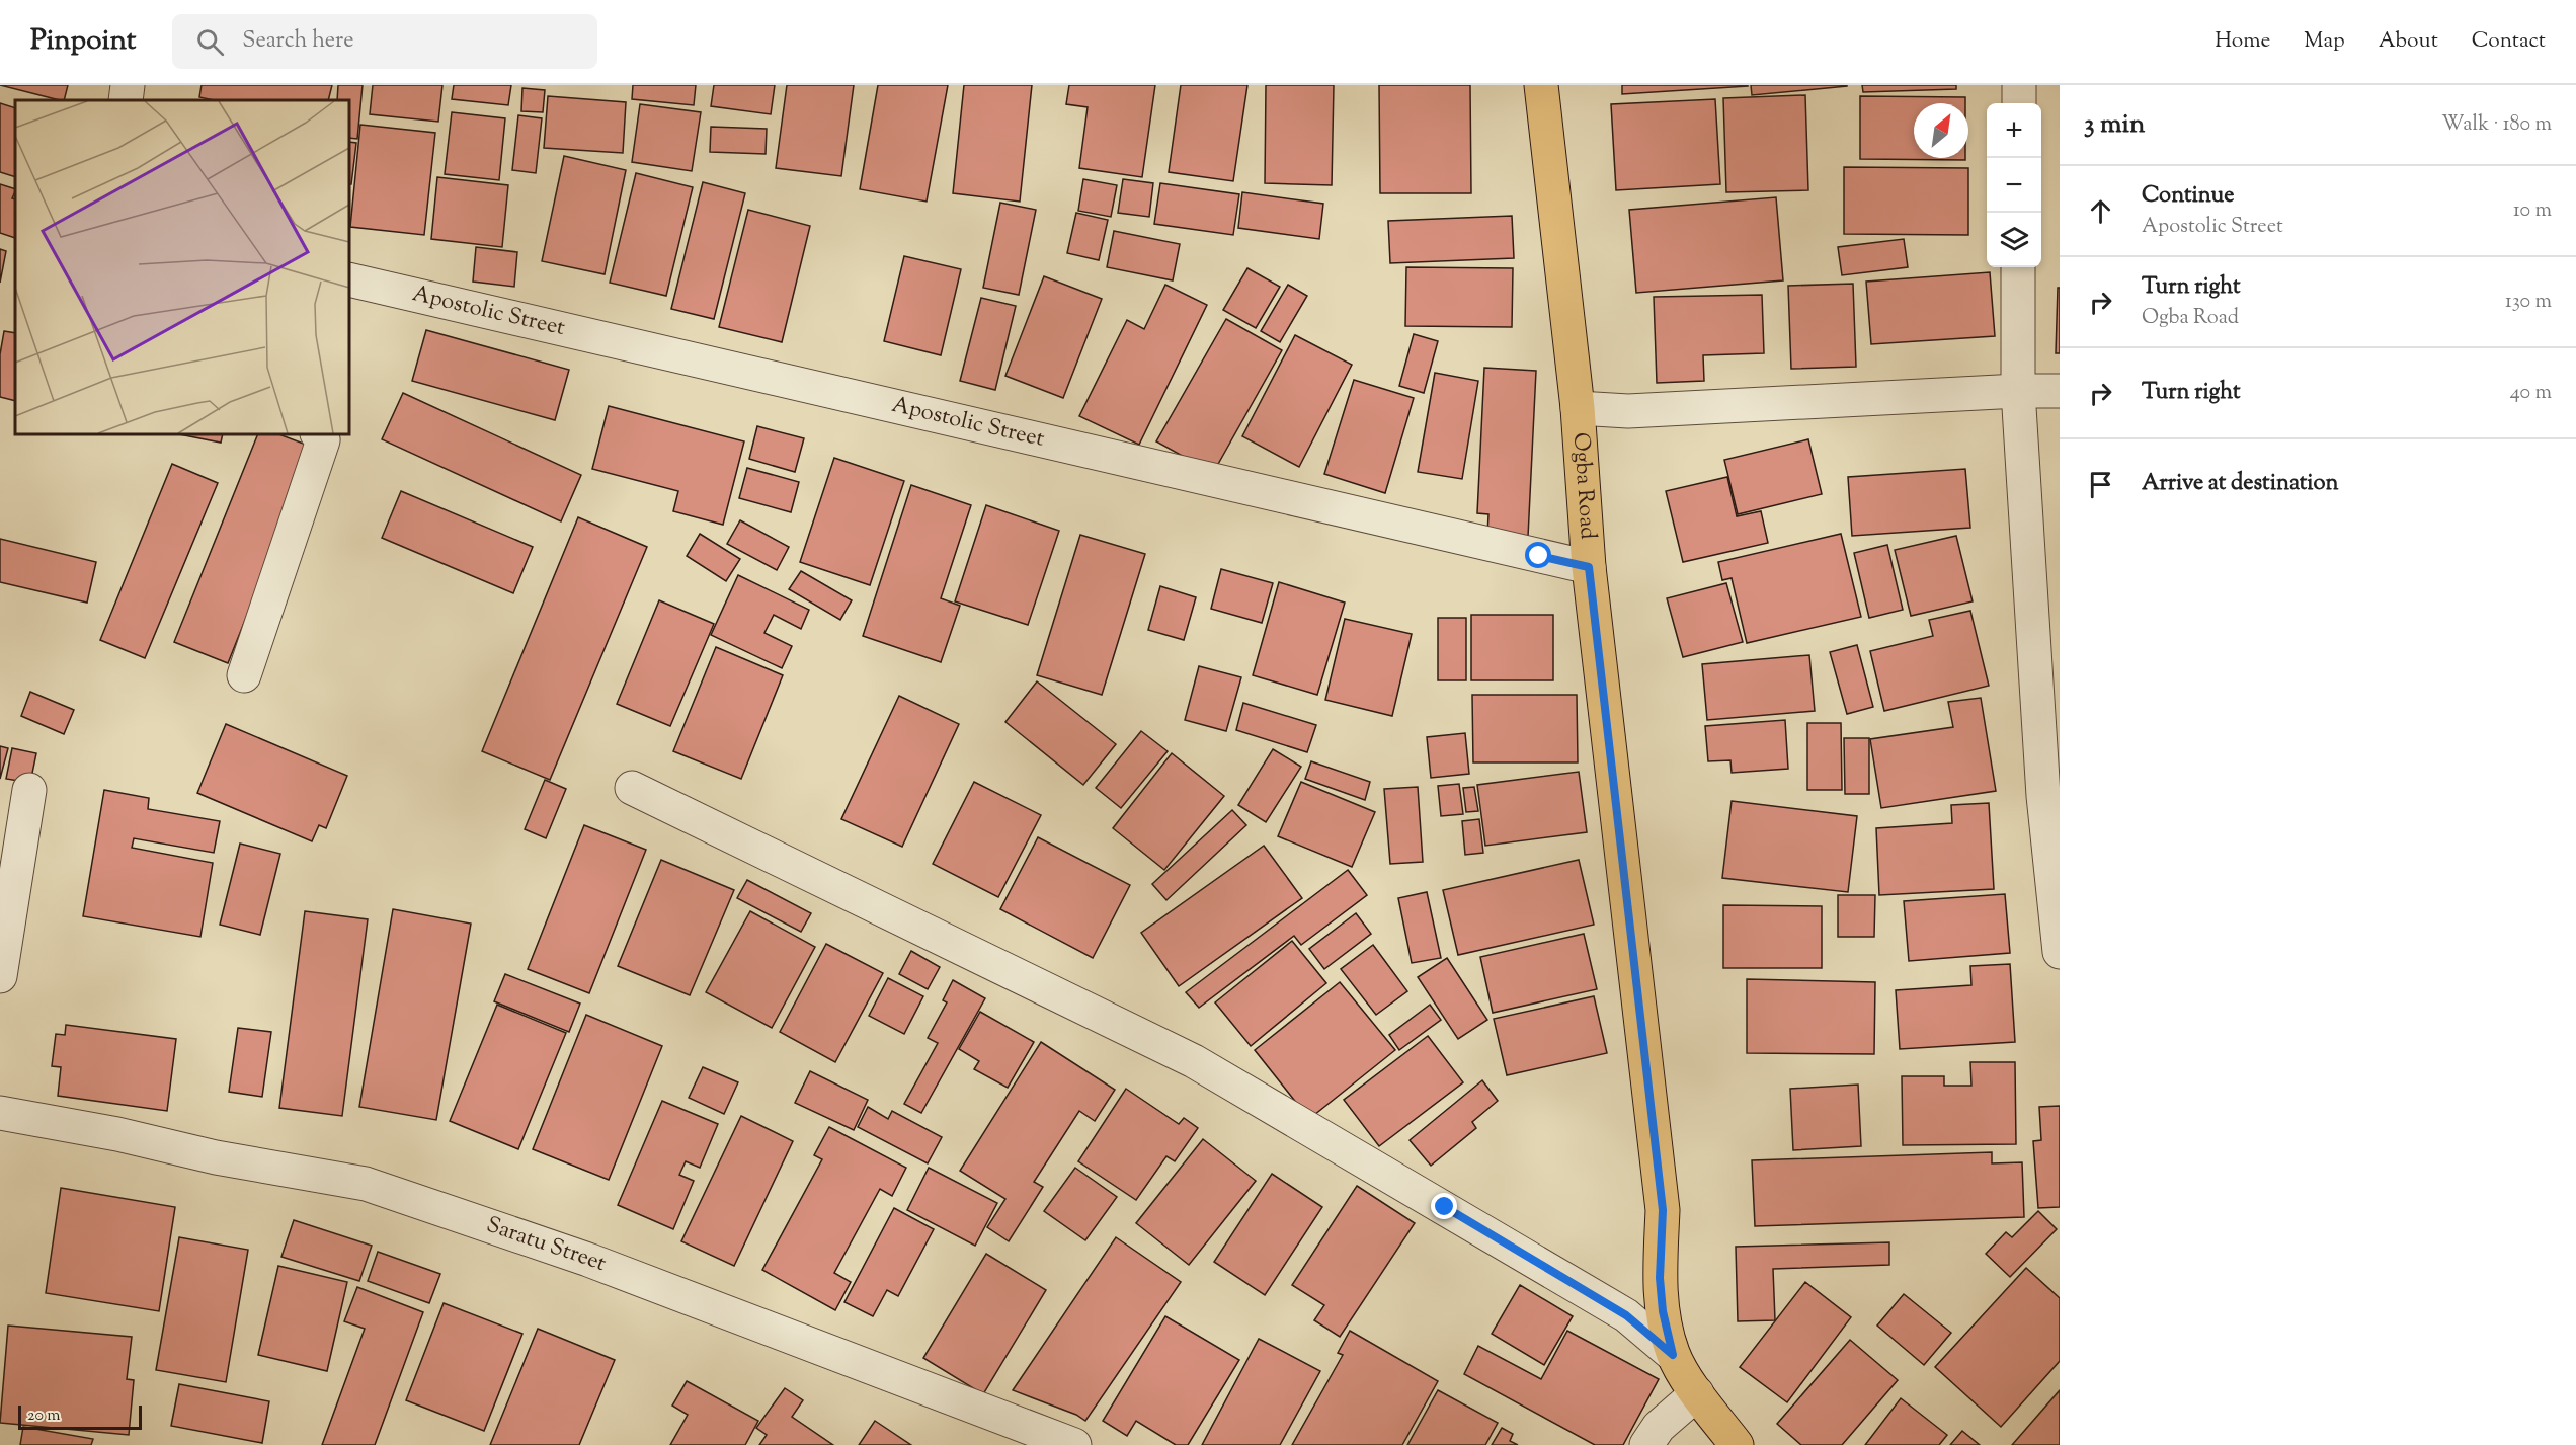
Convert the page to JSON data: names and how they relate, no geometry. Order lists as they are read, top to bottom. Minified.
{"streets":{"main road":["Ogba Road"],"street":["Apostolic Street","Saratu Street"]},"crossings":[["Apostolic Street","Ogba Road"]],"scale_bar":"20 m","north":"top right","page":{"header":"Pinpoint","search":"Search here","nav":["Home","Map","About","Contact"],"heading":["3 min","Walk · 180 m"],"map_buttons":["+","−"],"list":[["Continue","Apostolic Street","10 m"],["Turn right","Ogba Road","130 m"],["Turn right","40 m"],"Arrive at destination"],"scale":"20 m"}}
